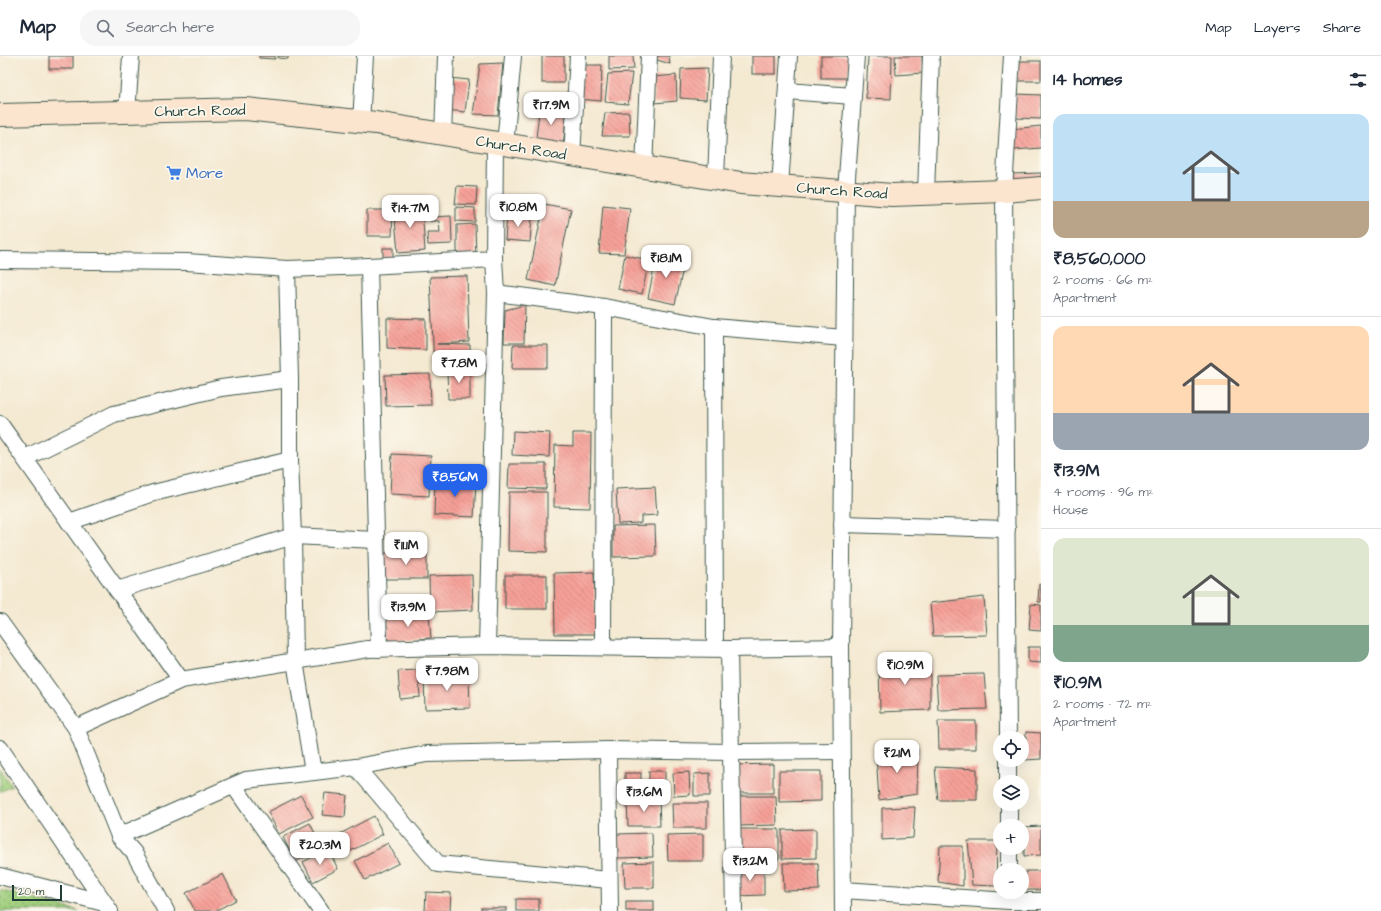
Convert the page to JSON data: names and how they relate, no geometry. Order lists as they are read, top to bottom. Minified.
{"streets":{"main road":["Church Road"]},"places":{"supermarket":["More"]},"scale_bar":"20 m","page":{"header":"Map","search":"Search here","nav":["Map","Layers","Share"],"heading":"14 homes","price":["₹17.9M","₹10.8M","₹14.7M","₹18.1M","₹7.8M","₹8.56M","₹11.1M","₹13.9M","₹10.9M","₹7.98M","₹21M","₹13.6M","₹20.3M","₹13.2M"],"list":[{"name":"₹8,560,000","note":"2 rooms · 66 m² · Apartment"},{"name":"₹13.9M","note":"4 rooms · 96 m² · House"},{"name":"₹10.9M","note":"2 rooms · 72 m² · Apartment"}],"map_buttons":["+","−"],"scale":"20 m"}}
